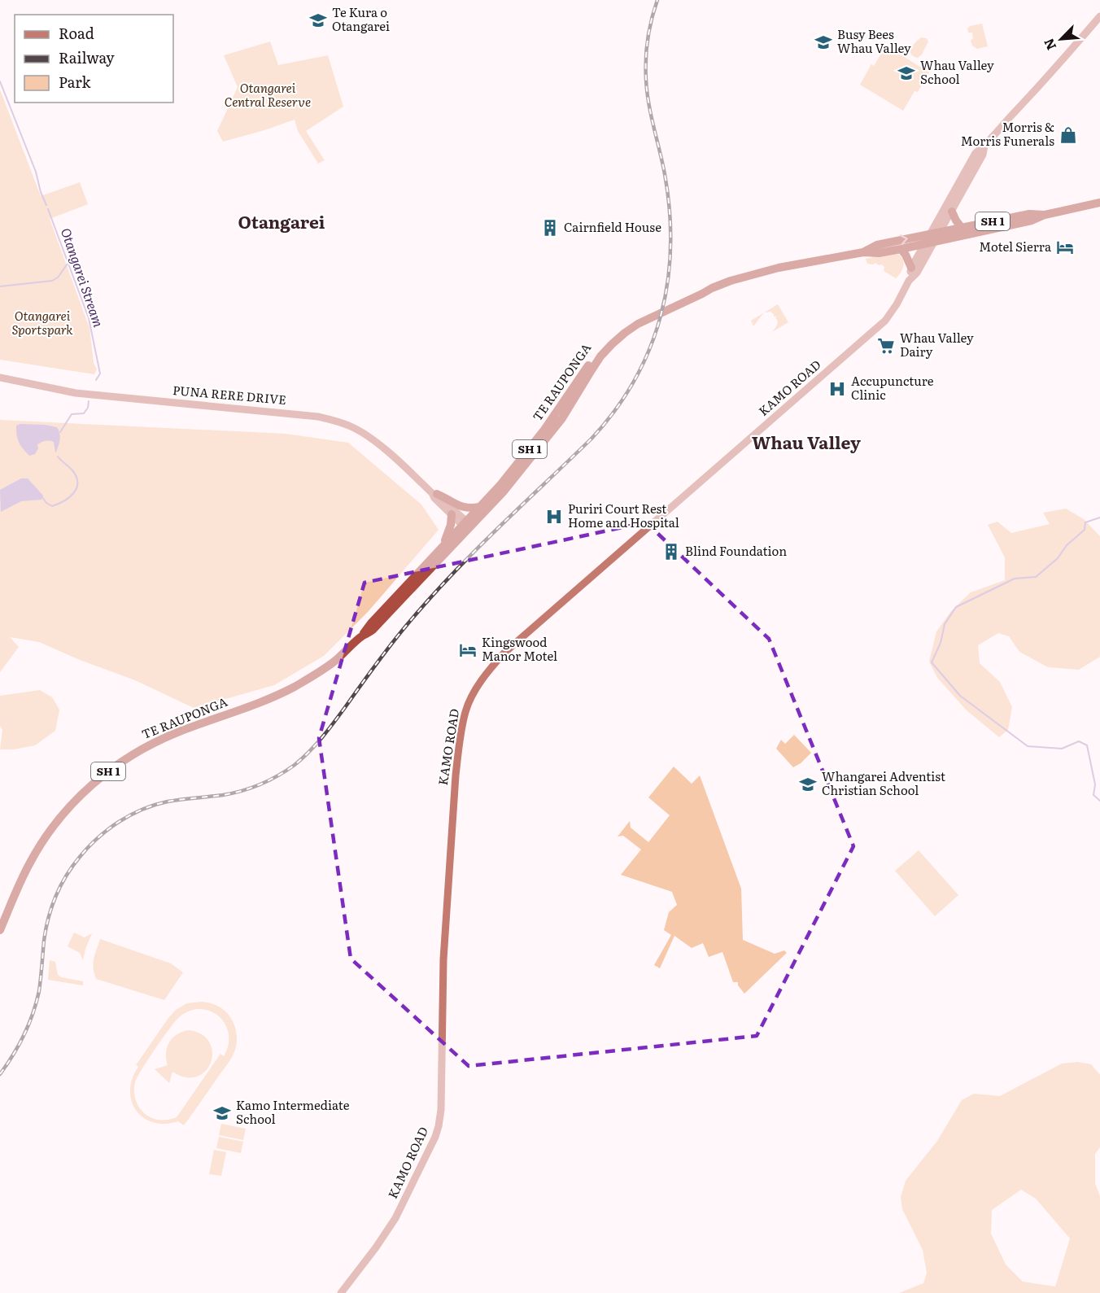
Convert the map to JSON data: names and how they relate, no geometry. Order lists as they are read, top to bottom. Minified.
{"streets":{"highway":["SH 1","TE RAUPONGA"],"main road":["KAMO ROAD","PUNA RERE DRIVE"]},"crossings":[["SH 1","TE RAUPONGA"],["SH 1","KAMO ROAD"],["TE RAUPONGA","KAMO ROAD"],["TE RAUPONGA","PUNA RERE DRIVE"]],"districts":["Otangarei","Whau Valley"],"water":["Otangarei Stream"],"parks":["Otangarei Central Reserve","Otangarei Sportspark"],"places":{"school or university":["Te Kura o Otangarei","Busy Bees Whau Valley","Whau Valley School","Whangarei Adventist Christian School","Kamo Intermediate School"],"shop":["Morris & Morris Funerals"],"building":["Cairnfield House","Blind Foundation"],"hotel":["Motel Sierra","Kingswood Manor Motel"],"supermarket":["Whau Valley Dairy"],"hospital":["Accupuncture Clinic","Puriri Court Rest Home and Hospital"]},"legend":["Road","Railway","Park"],"north":"bottom left"}
